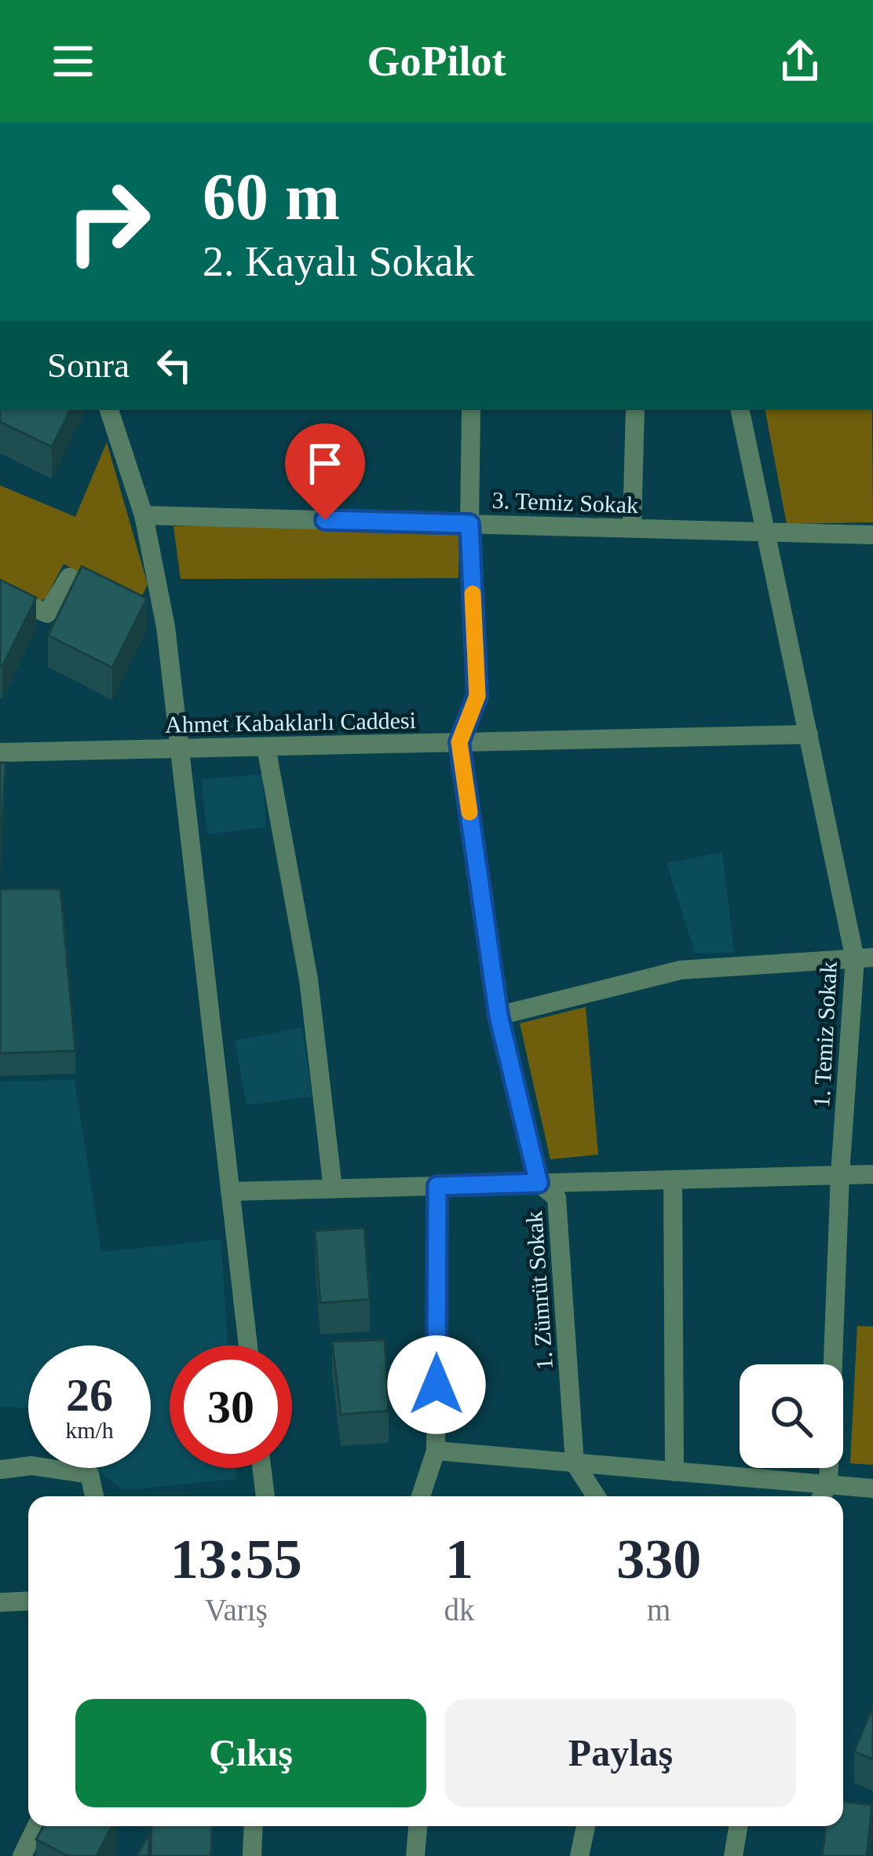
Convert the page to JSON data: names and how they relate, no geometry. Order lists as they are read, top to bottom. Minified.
{"streets":{"street":["3. Temiz Sokak","Ahmet Kabaklarlı Caddesi","1. Temiz Sokak","1. Zümrüt Sokak"]},"crossings":[["3. Temiz Sokak","1. Temiz Sokak"],["3. Temiz Sokak","1. Zümrüt Sokak"],["Ahmet Kabaklarlı Caddesi","1. Temiz Sokak"],["Ahmet Kabaklarlı Caddesi","1. Zümrüt Sokak"]],"page":{"header":"GoPilot","turn":["60 m","2. Kayalı Sokak"],"then":"Sonra","speed":"26 km/h","limit":"30","eta":["13:55","Varış","1","dk","330","m"],"buttons":["Çıkış","Paylaş"]}}
